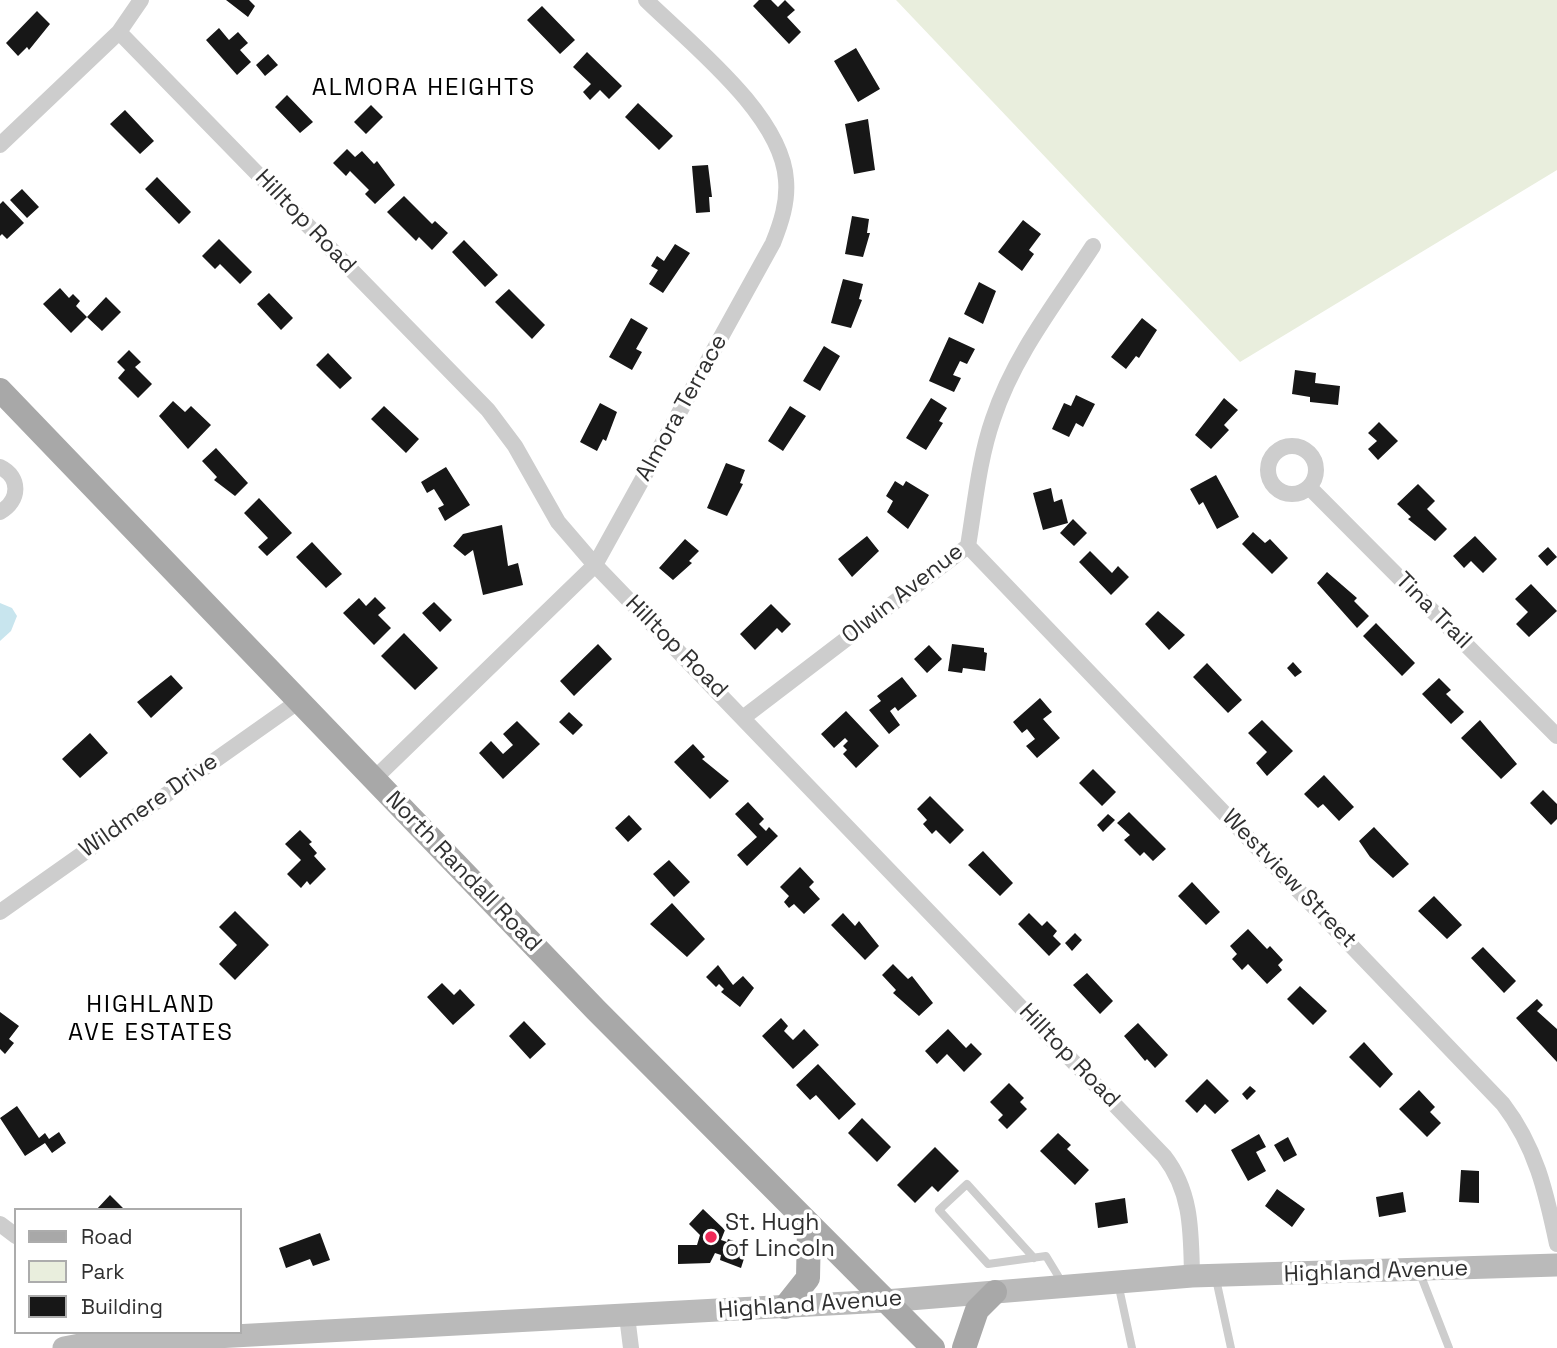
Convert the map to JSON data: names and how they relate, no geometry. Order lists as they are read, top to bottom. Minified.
{"streets":{"main road":["North Randall Road","Highland Avenue"],"street":["Hilltop Road","Almora Terrace","Olwin Avenue","Tina Trail","Wildmere Drive","Westview Street"]},"crossings":[["Hilltop Road","Almora Terrace"],["Hilltop Road","Olwin Avenue"],["Hilltop Road","Highland Avenue"],["Almora Terrace","North Randall Road"],["Olwin Avenue","Westview Street"],["Wildmere Drive","North Randall Road"],["North Randall Road","Highland Avenue"]],"districts":["ALMORA HEIGHTS","HIGHLAND AVE ESTATES"],"places":["St. Hugh of Lincoln"],"legend":["Road","Park","Building"]}
